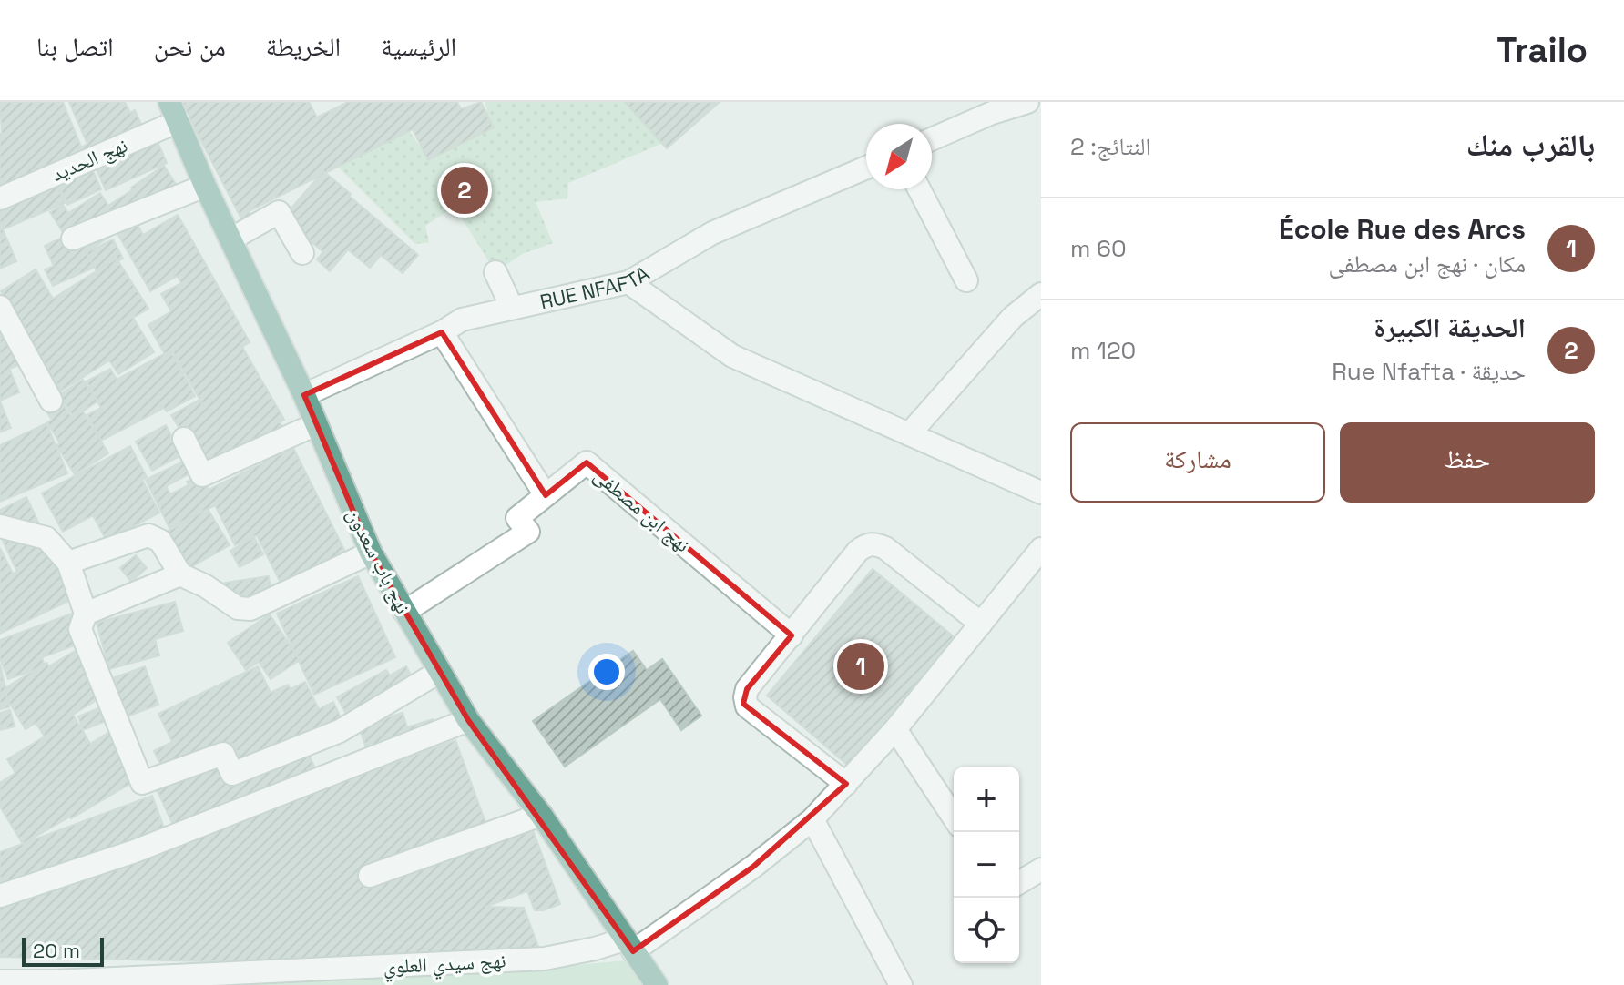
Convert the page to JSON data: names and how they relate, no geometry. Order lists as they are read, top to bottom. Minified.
{"streets":{"main road":["نهج باب سعدون"],"street":["نهج الحديد","RUE NFAFTA","نهج ابن مصطفى","نهج سيدي العلوي"]},"crossings":[["نهج الحديد","نهج باب سعدون"],["RUE NFAFTA","نهج باب سعدون"],["نهج ابن مصطفى","نهج باب سعدون"],["نهج باب سعدون","نهج سيدي العلوي"]],"scale_bar":"20 m","north":"bottom left","page":{"header":"Trailo","nav":["الرئيسية","الخريطة","من نحن","اتصل بنا"],"heading":["بالقرب منك","النتائج: 2"],"pins":["2","1"],"list":[{"mark":"1","name":"École Rue des Arcs","note":"مكان · نهج ابن مصطفى","value":"60 m"},{"mark":"2","name":"الحديقة الكبيرة","note":"حديقة · Rue Nfafta","value":"120 m"}],"buttons":["حفظ","مشاركة"],"map_buttons":["+","−"],"scale":"20 m"}}
